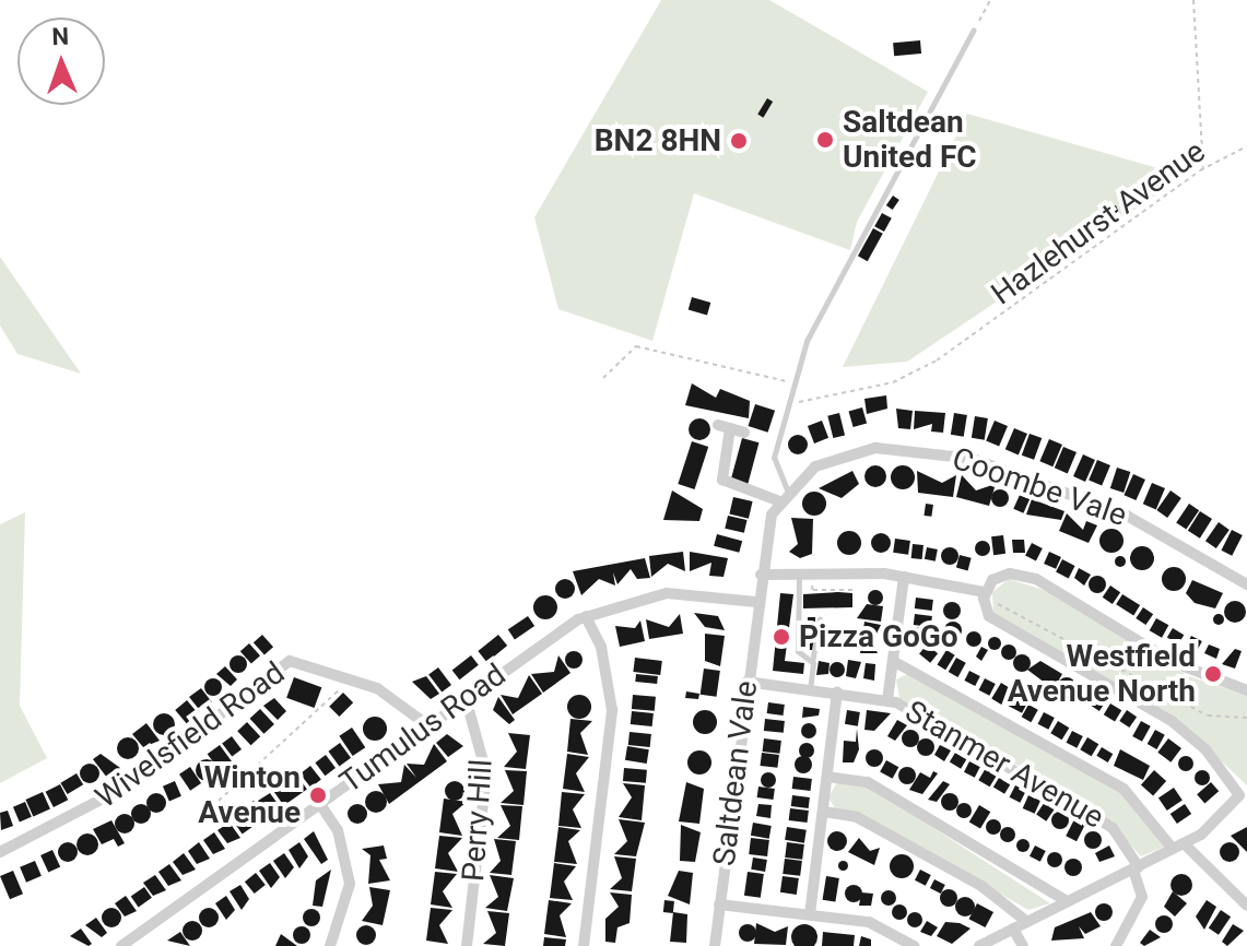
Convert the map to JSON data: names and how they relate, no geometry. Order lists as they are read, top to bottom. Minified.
{"streets":{"street":["Coombe Vale","Tumulus Road","Wivelsfield Road","Stanmer Avenue","Saltdean Vale","Perry Hill"],"path":["Hazlehurst Avenue"]},"crossings":[["Coombe Vale","Tumulus Road"],["Coombe Vale","Saltdean Vale"],["Tumulus Road","Wivelsfield Road"],["Tumulus Road","Saltdean Vale"],["Tumulus Road","Perry Hill"]],"places":["Saltdean United FC","BN2 8HN","Pizza GoGo","Westfield Avenue North","Winton Avenue"],"north":"top"}
